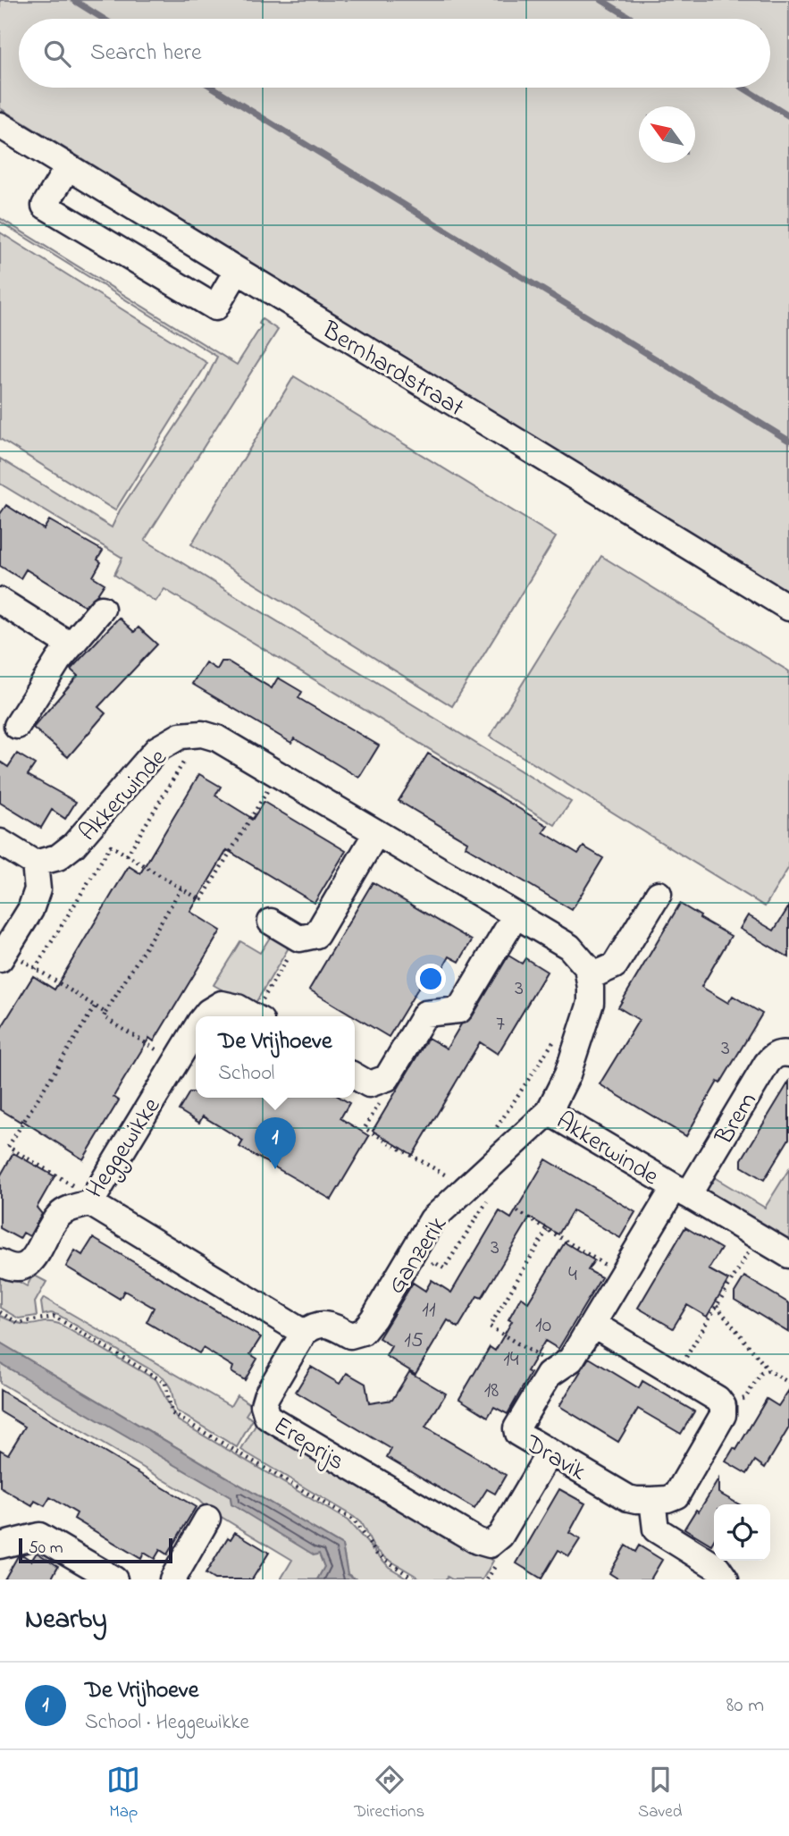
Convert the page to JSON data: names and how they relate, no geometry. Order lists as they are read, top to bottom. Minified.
{"streets":{"street":["Bernhardstraat","Akkerwinde","Brem","Heggewikke","Ganzerik","Ereprijs","Dravik"]},"crossings":[["Akkerwinde","Brem"],["Akkerwinde","Ganzerik"],["Akkerwinde","Dravik"],["Brem","Dravik"],["Ganzerik","Ereprijs"],["Ereprijs","Dravik"]],"house_numbers":["3","7","3","3","4","11","10","15","14","18"],"scale_bar":"50 m","north":"top left","page":{"search":"Search here","popup":["De Vrijhoeve","School"],"pins":"1","scale":"50 m","heading":"Nearby","list":[{"mark":"1","name":"De Vrijhoeve","note":"School · Heggewikke","value":"80 m"}],"nav":["Map","Directions","Saved"]}}
